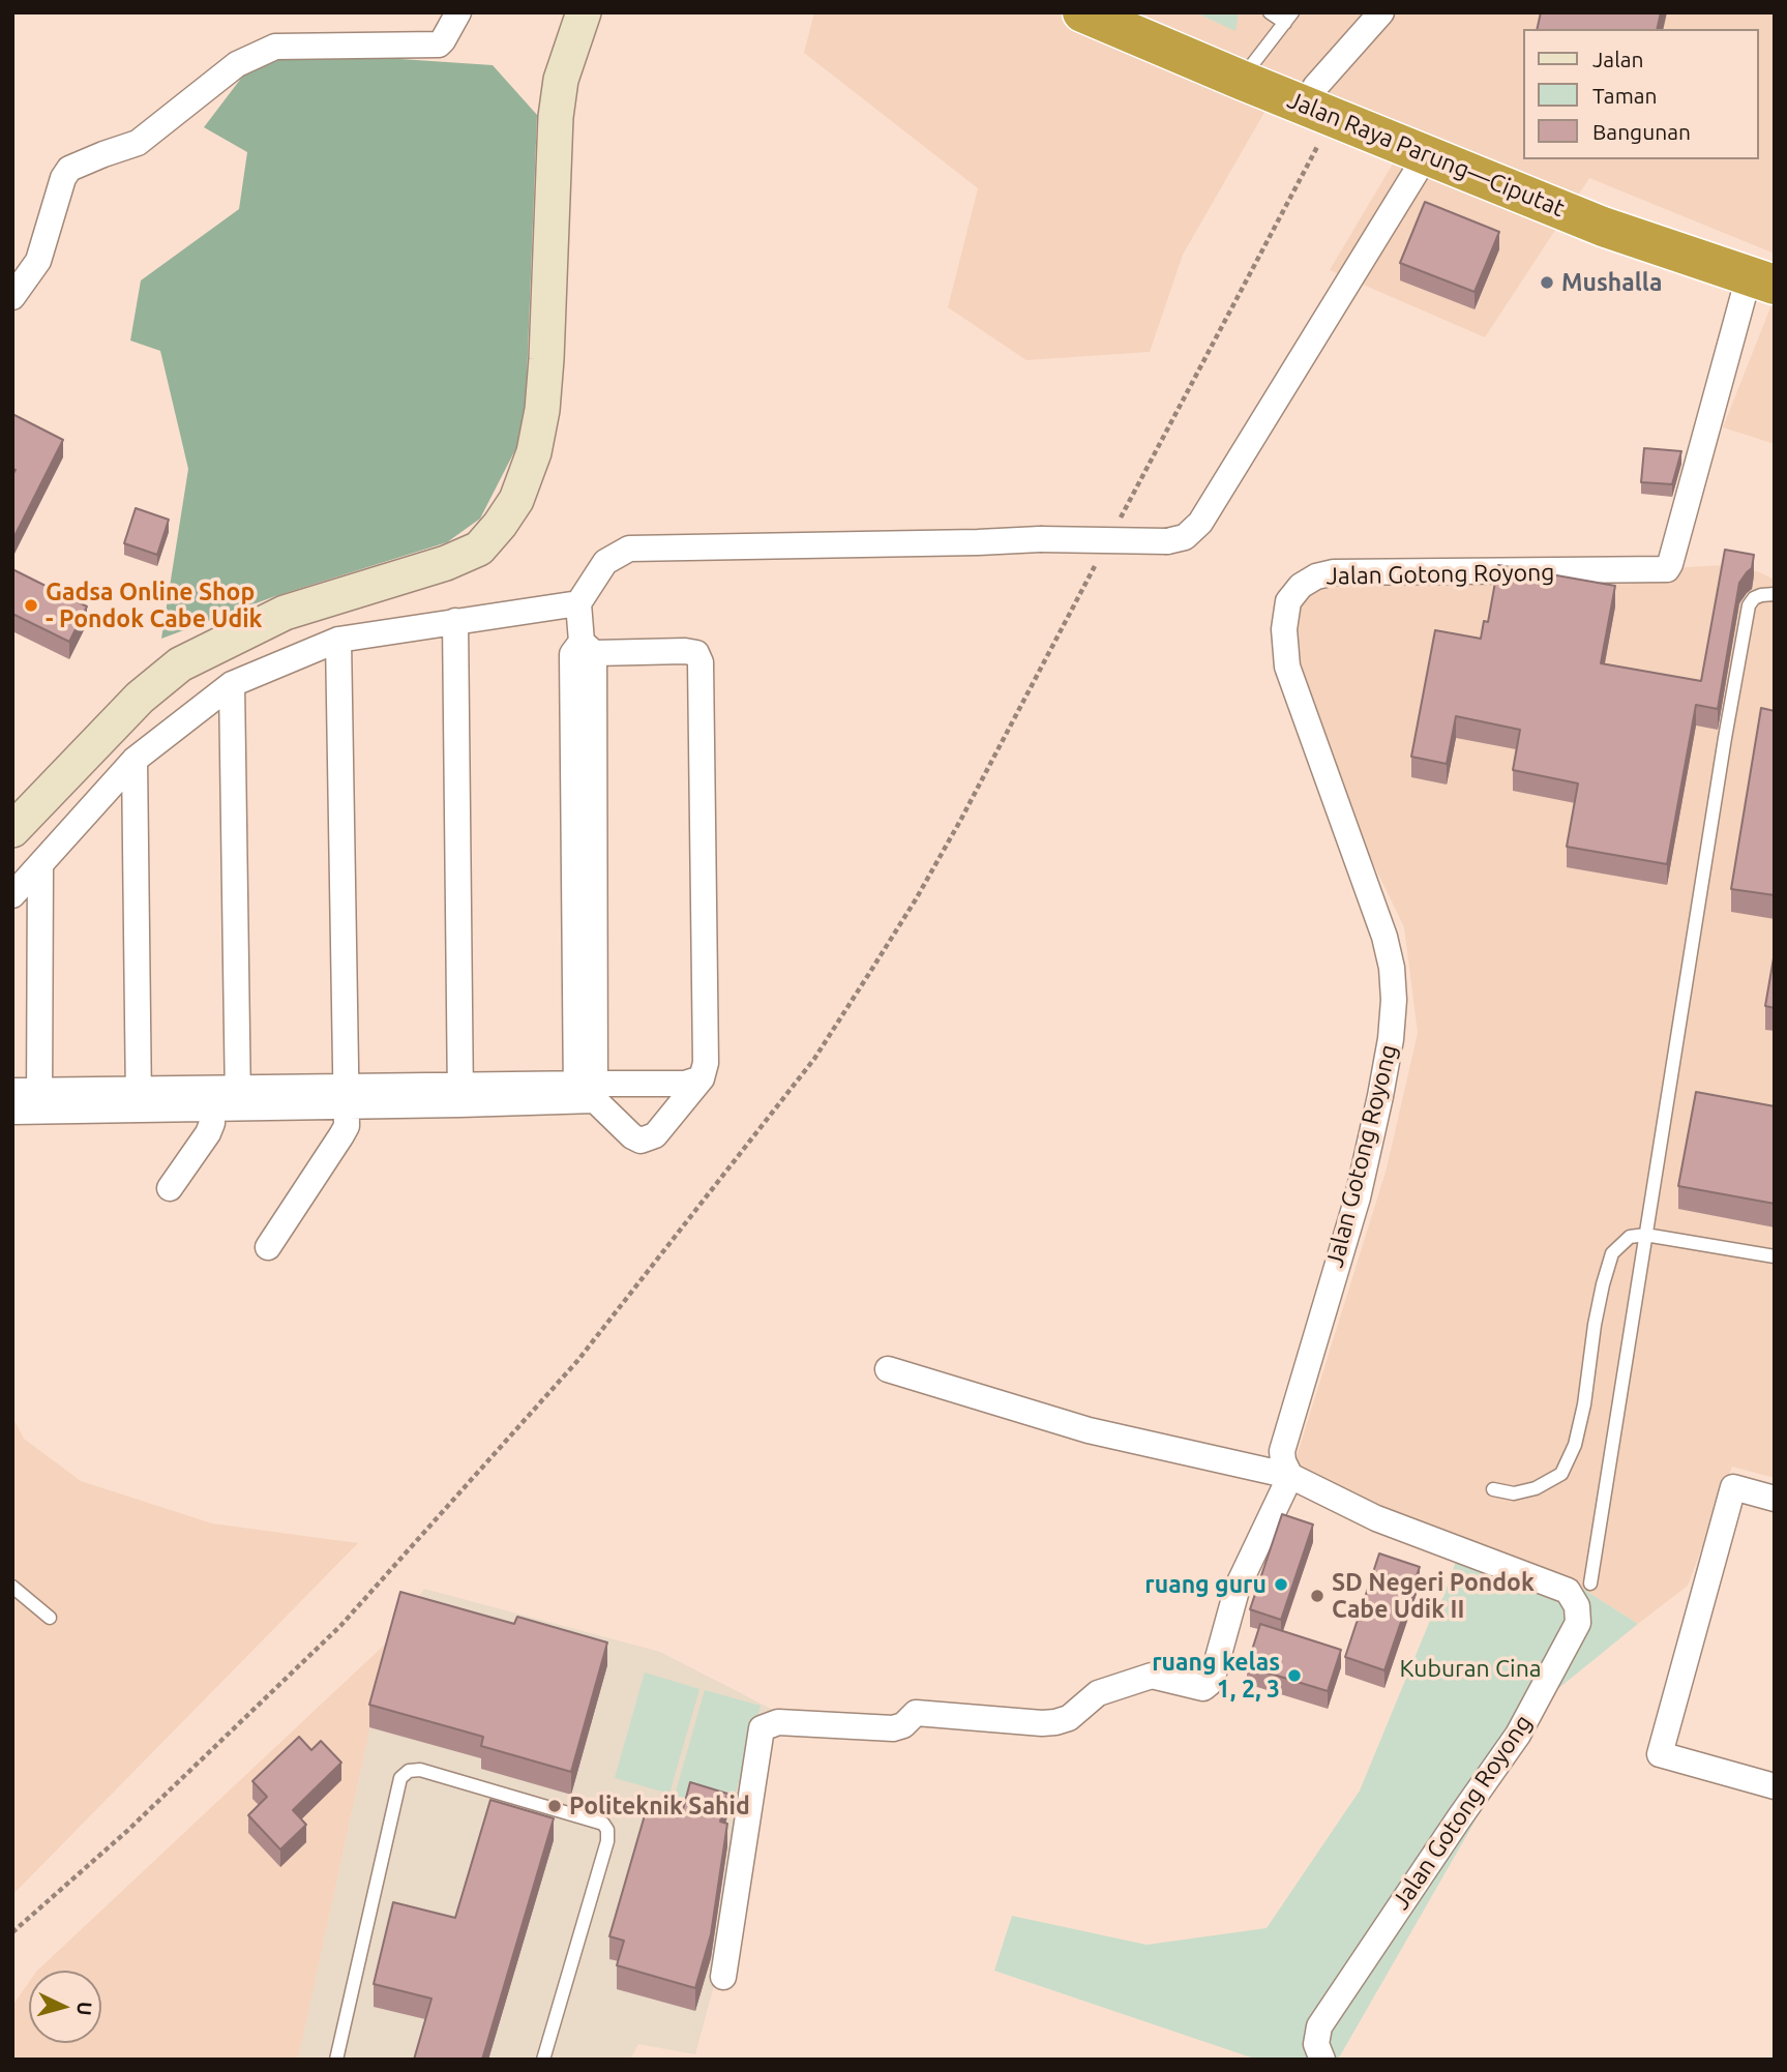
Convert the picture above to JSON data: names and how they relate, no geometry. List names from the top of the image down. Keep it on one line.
{"streets":{"highway":["Jalan Raya Parung—Ciputat"],"street":["Jalan Gotong Royong"]},"crossings":[["Jalan Raya Parung—Ciputat","Jalan Gotong Royong"]],"parks":["Kuburan Cina"],"places":["Mushalla","Gadsa Online Shop - Pondok Cabe Udik","ruang guru","SD Negeri Pondok Cabe Udik II","ruang kelas 1, 2, 3","Politeknik Sahid"],"legend":["Jalan","Taman","Bangunan"],"north":"right"}
